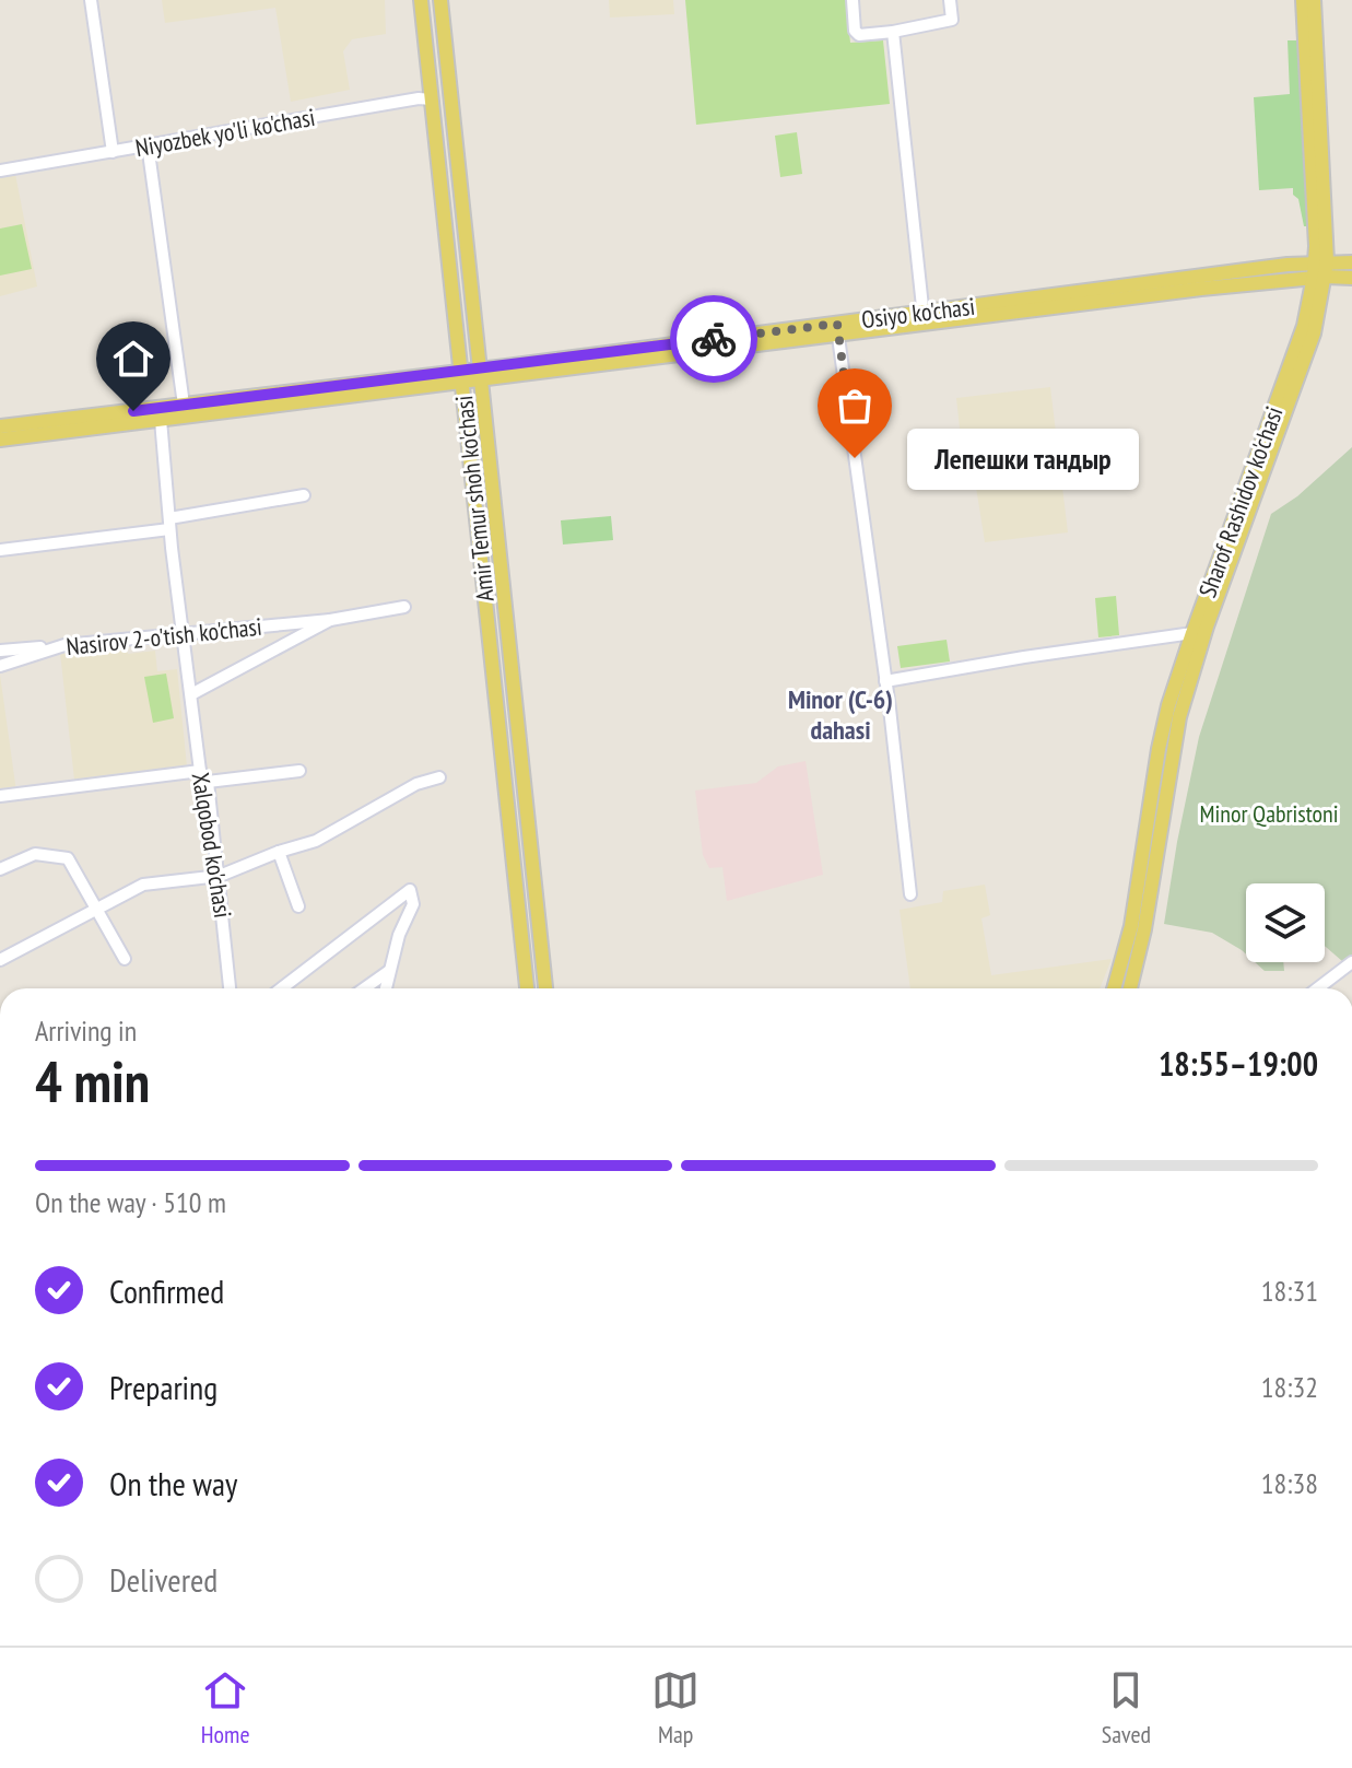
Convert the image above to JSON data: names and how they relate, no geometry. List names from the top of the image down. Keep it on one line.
{"streets":{"main road":["Niyozbek yo'li ko'chasi","Osiyo ko'chasi","Amir Temur shoh ko'chasi","Sharof Rashidov ko'chasi"],"street":["Nasirov 2-o'tish ko'chasi","Xalqobod ko'chasi"]},"crossings":[["Niyozbek yo'li ko'chasi","Amir Temur shoh ko'chasi"],["Osiyo ko'chasi","Amir Temur shoh ko'chasi"],["Osiyo ko'chasi","Sharof Rashidov ko'chasi"],["Osiyo ko'chasi","Xalqobod ko'chasi"],["Nasirov 2-o'tish ko'chasi","Xalqobod ko'chasi"]],"districts":["Minor (C-6) dahasi"],"parks":["Minor Qabristoni"],"places":["Лепешки тандыр"],"page":{"bubble":"Лепешки тандыр","heading":["4 min","Arriving in","18:55–19:00"],"bar":"On the way · 510 m","list":[["Confirmed","18:31"],["Preparing","18:32"],["On the way","18:38"],"Delivered"],"tabs":["Home","Map","Saved"]}}
